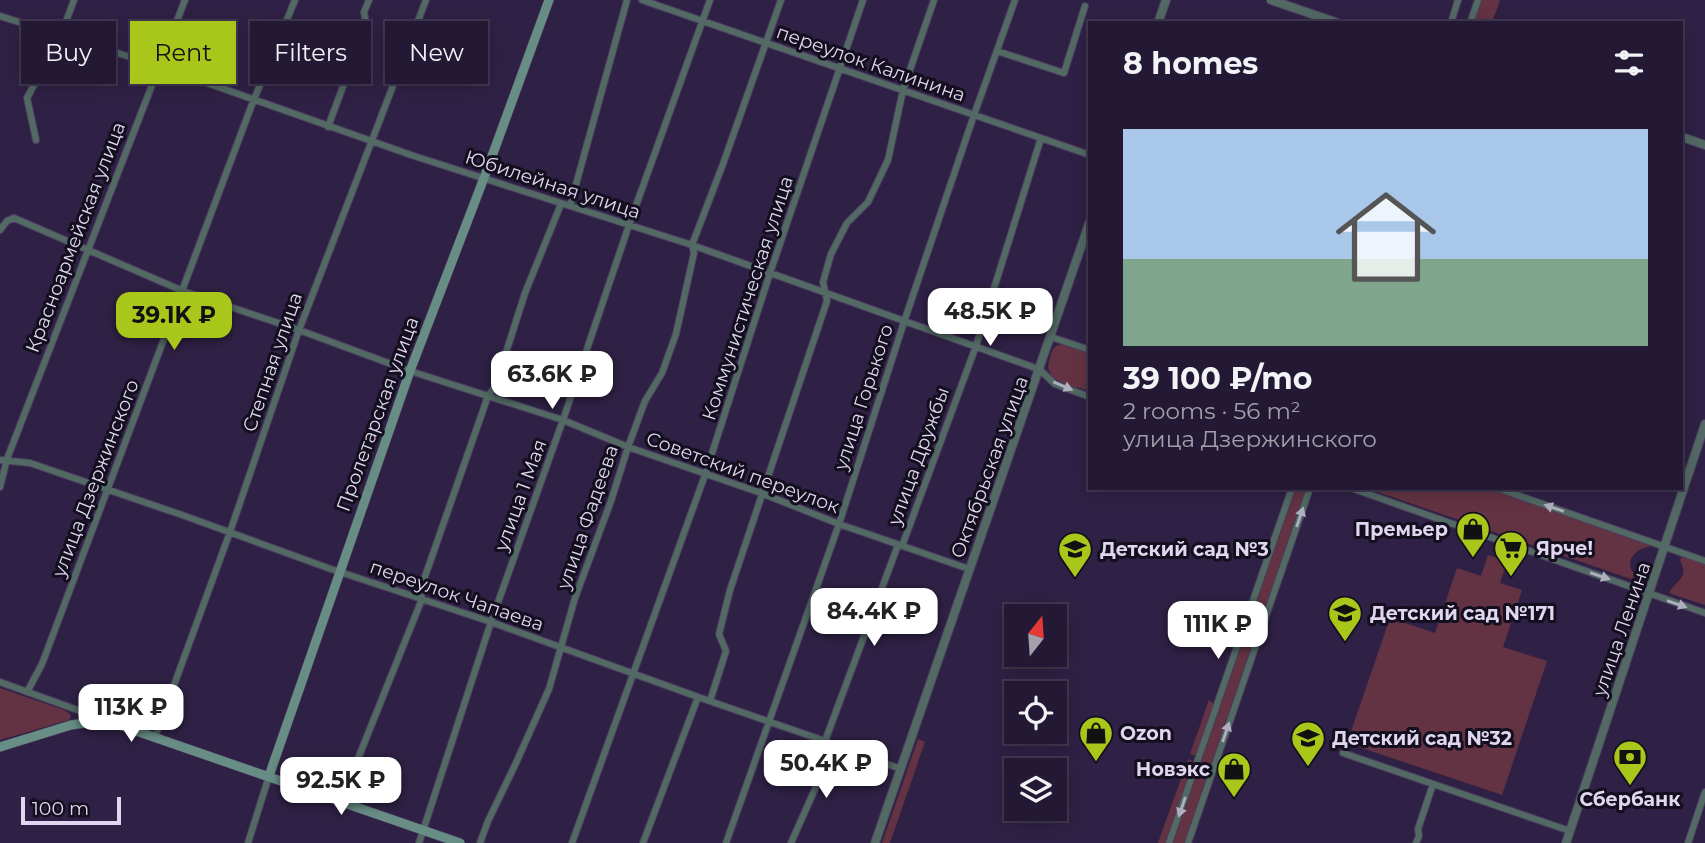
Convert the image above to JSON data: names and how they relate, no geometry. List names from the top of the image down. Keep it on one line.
{"streets":{"main road":["Пролетарская улица"],"street":["переулок Калинина","Юбилейная улица","Красноармейская улица","Коммунистическая улица","Степная улица","улица Горького","улица Дружбы","Октябрьская улица","Советский переулок","улица Дзержинского","улица 1 Мая","улица Фадеева","переулок Чапаева","улица Ленина"]},"crossings":[["переулок Калинина","Коммунистическая улица"],["переулок Калинина","улица Горького"],["переулок Калинина","улица Дружбы"],["переулок Калинина","улица 1 Мая"],["переулок Калинина","улица Фадеева"],["Юбилейная улица","Коммунистическая улица"],["Юбилейная улица","Степная улица"],["Юбилейная улица","улица Горького"],["Юбилейная улица","Пролетарская улица"],["Юбилейная улица","улица Дружбы"],["Юбилейная улица","Октябрьская улица"],["Юбилейная улица","улица Дзержинского"],["Юбилейная улица","улица 1 Мая"],["Юбилейная улица","улица Фадеева"],["Красноармейская улица","Советский переулок"],["Красноармейская улица","переулок Чапаева"],["Коммунистическая улица","Советский переулок"],["Коммунистическая улица","переулок Чапаева"],["Степная улица","Советский переулок"],["Степная улица","переулок Чапаева"],["улица Горького","Советский переулок"],["улица Горького","переулок Чапаева"],["Пролетарская улица","Советский переулок"],["Пролетарская улица","переулок Чапаева"],["улица Дружбы","Советский переулок"],["улица Дружбы","переулок Чапаева"],["Октябрьская улица","Советский переулок"],["Октябрьская улица","переулок Чапаева"],["Советский переулок","улица Дзержинского"],["Советский переулок","улица 1 Мая"],["Советский переулок","улица Фадеева"],["улица Дзержинского","переулок Чапаева"],["улица 1 Мая","переулок Чапаева"],["улица Фадеева","переулок Чапаева"]],"places":{"shop":["Премьер","Ozon","Новэкс"],"supermarket":["Ярче!"],"school or university":["Детский сад №3","Детский сад №171","Детский сад №32"],"bank":["Сбербанк"]},"scale_bar":"100 m","north":"top","page":{"chip":["Buy","Rent","Filters","New"],"heading":"8 homes","list":[{"name":"39 100 ₽/mo","note":"2 rooms · 56 m² · улица Дзержинского"}],"price":["48.5K ₽","39.1K ₽","63.6K ₽","84.4K ₽","111K ₽","113K ₽","50.4K ₽","92.5K ₽"],"scale":"100 m"}}
